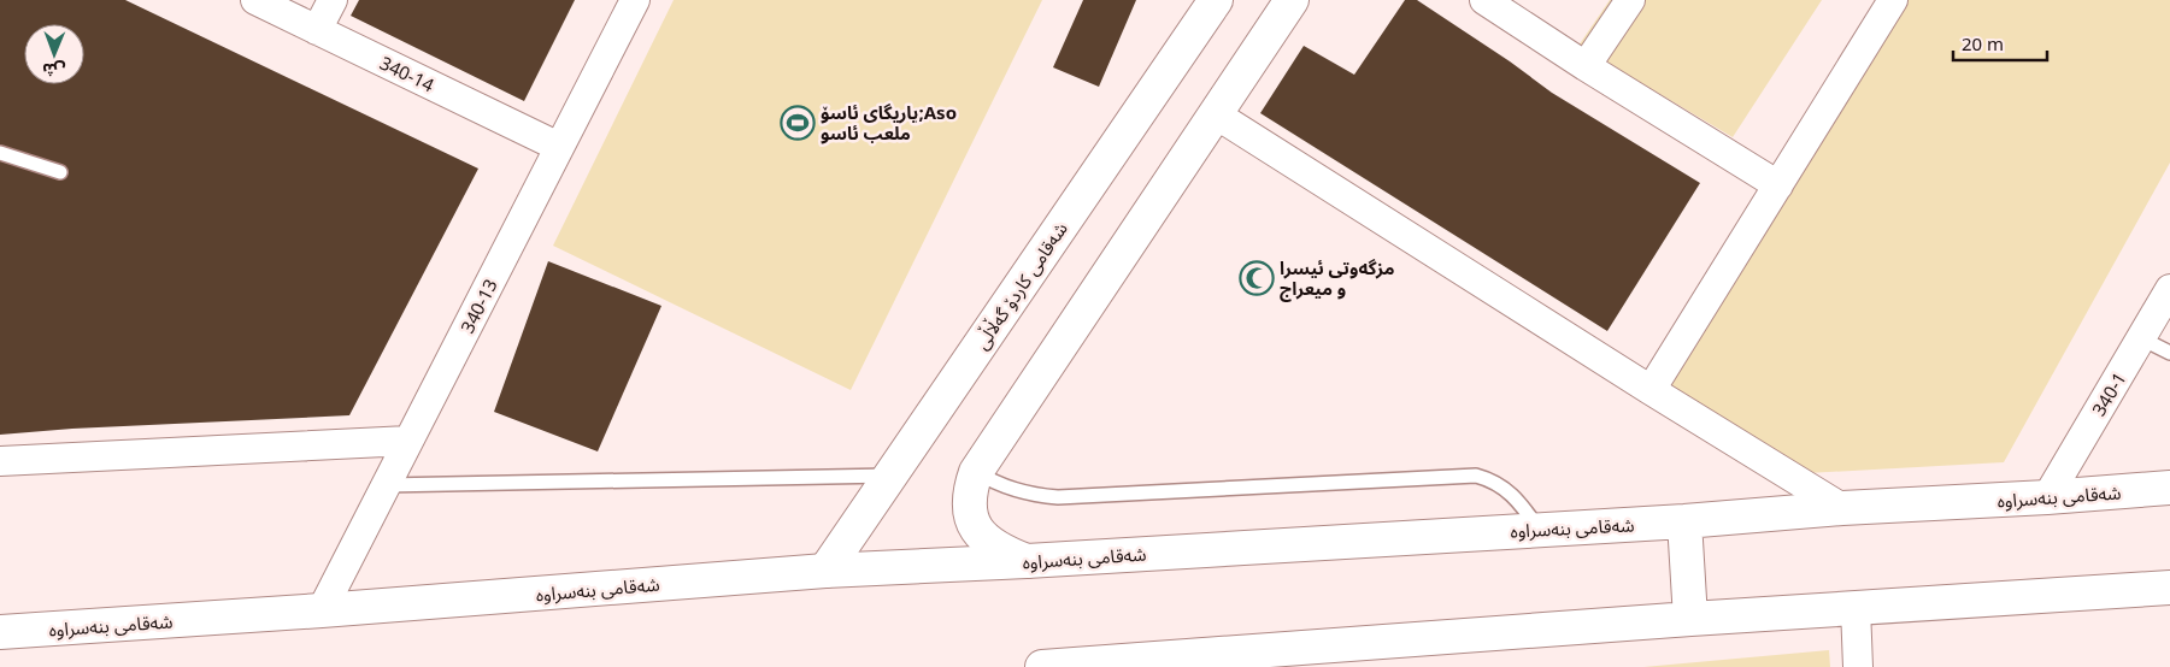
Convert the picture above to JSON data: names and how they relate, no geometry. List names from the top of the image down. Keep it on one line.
{"streets":{"main road":["شەقامی کاردۆ گەڵاڵی","شەقامی بنەسراوە"],"street":["340-14","340-13","340-1"]},"crossings":[["340-14","340-13"],["شەقامی کاردۆ گەڵاڵی","شەقامی بنەسراوە"],["340-13","شەقامی بنەسراوە"],["340-1","شەقامی بنەسراوە"]],"places":{"sports":["یاریگای ئاسۆ;Aso ملعب ئاسو"],"mosque":["مزگەوتی ئیسرا و میعراج"]},"scale_bar":"20 m","north":"bottom"}
